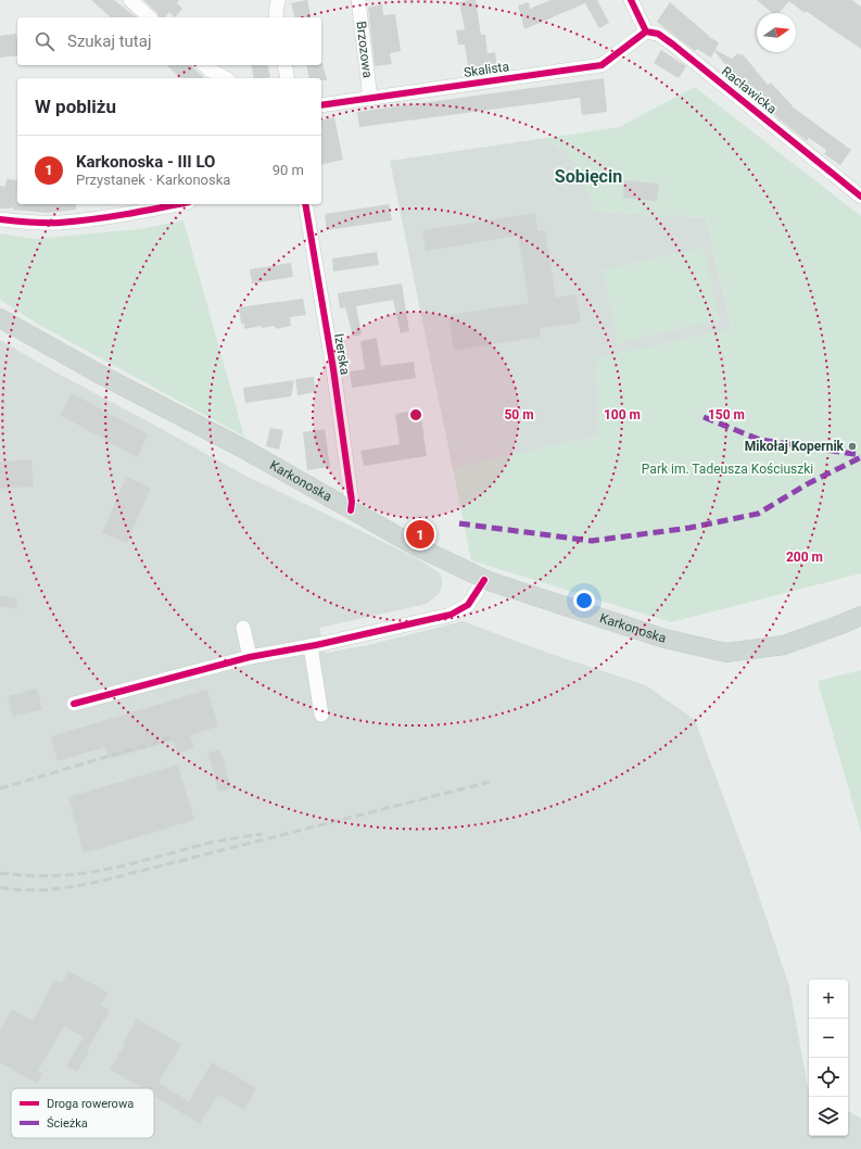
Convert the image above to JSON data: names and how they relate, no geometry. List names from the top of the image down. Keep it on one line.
{"streets":{"main road":["Karkonoska"],"street":["Brzozowa","Skalista","Racławicka","Izerska"]},"crossings":[["Brzozowa","Skalista"],["Skalista","Racławicka"],["Izerska","Karkonoska"]],"districts":["Sobięcin"],"parks":["Park im. Tadeusza Kościuszki"],"places":["Mikołaj Kopernik"],"legend":["Droga rowerowa","Ścieżka"],"north":"right","page":{"search":"Szukaj tutaj","heading":"W pobliżu","list":[{"mark":"1","name":"Karkonoska - III LO","note":"Przystanek · Karkonoska","value":"90 m"}],"pins":"1","map_buttons":["+","−"]},"rings":["50 m","100 m","150 m","200 m"]}
